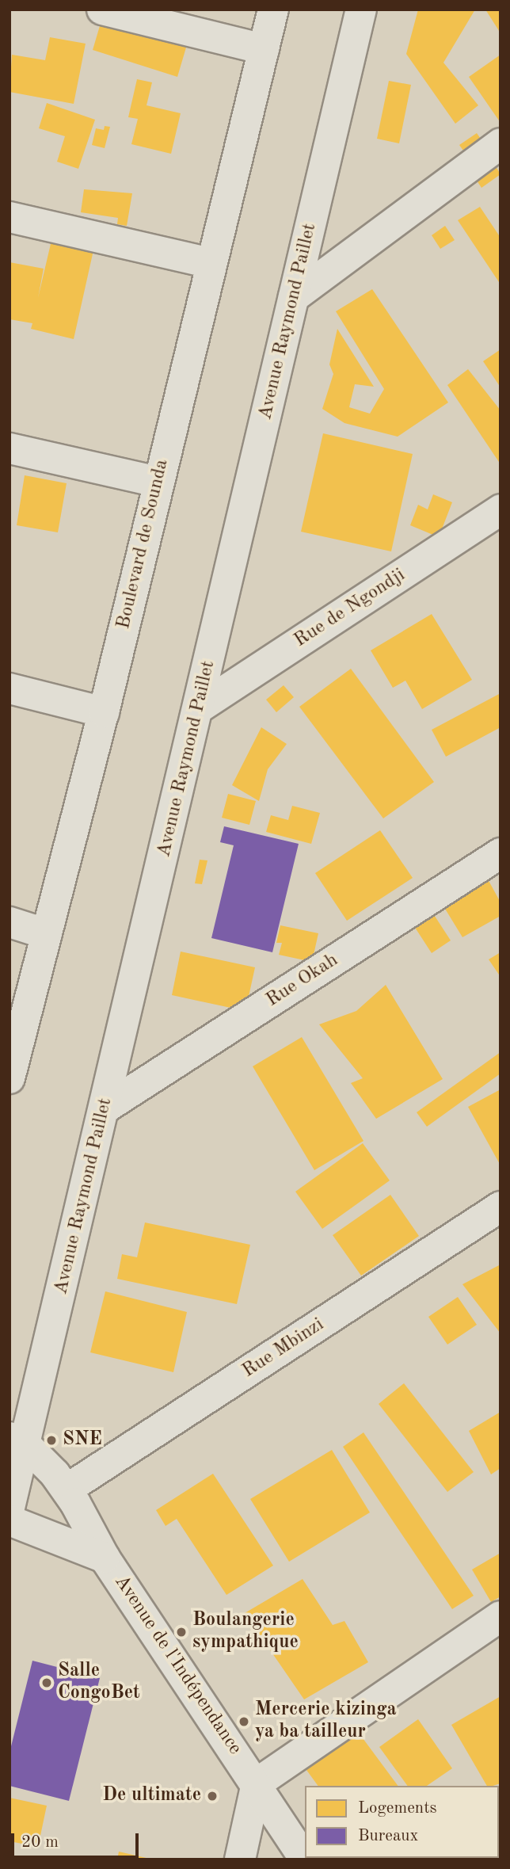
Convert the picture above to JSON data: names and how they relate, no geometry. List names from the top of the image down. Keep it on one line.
{"streets":{"street":["Avenue Raymond Paillet","Boulevard de Sounda","Rue de Ngondji","Rue Okah","Rue Mbinzi","Avenue de l'Indépendance"]},"crossings":[["Avenue Raymond Paillet","Rue de Ngondji"],["Avenue Raymond Paillet","Rue Okah"],["Avenue Raymond Paillet","Avenue de l'Indépendance"],["Rue Mbinzi","Avenue de l'Indépendance"]],"places":["SNE","Boulangerie sympathique","Salle CongoBet","Mercerie kizinga ya ba tailleur","De ultimate"],"legend":["Logements","Bureaux"],"scale_bar":"20 m"}
